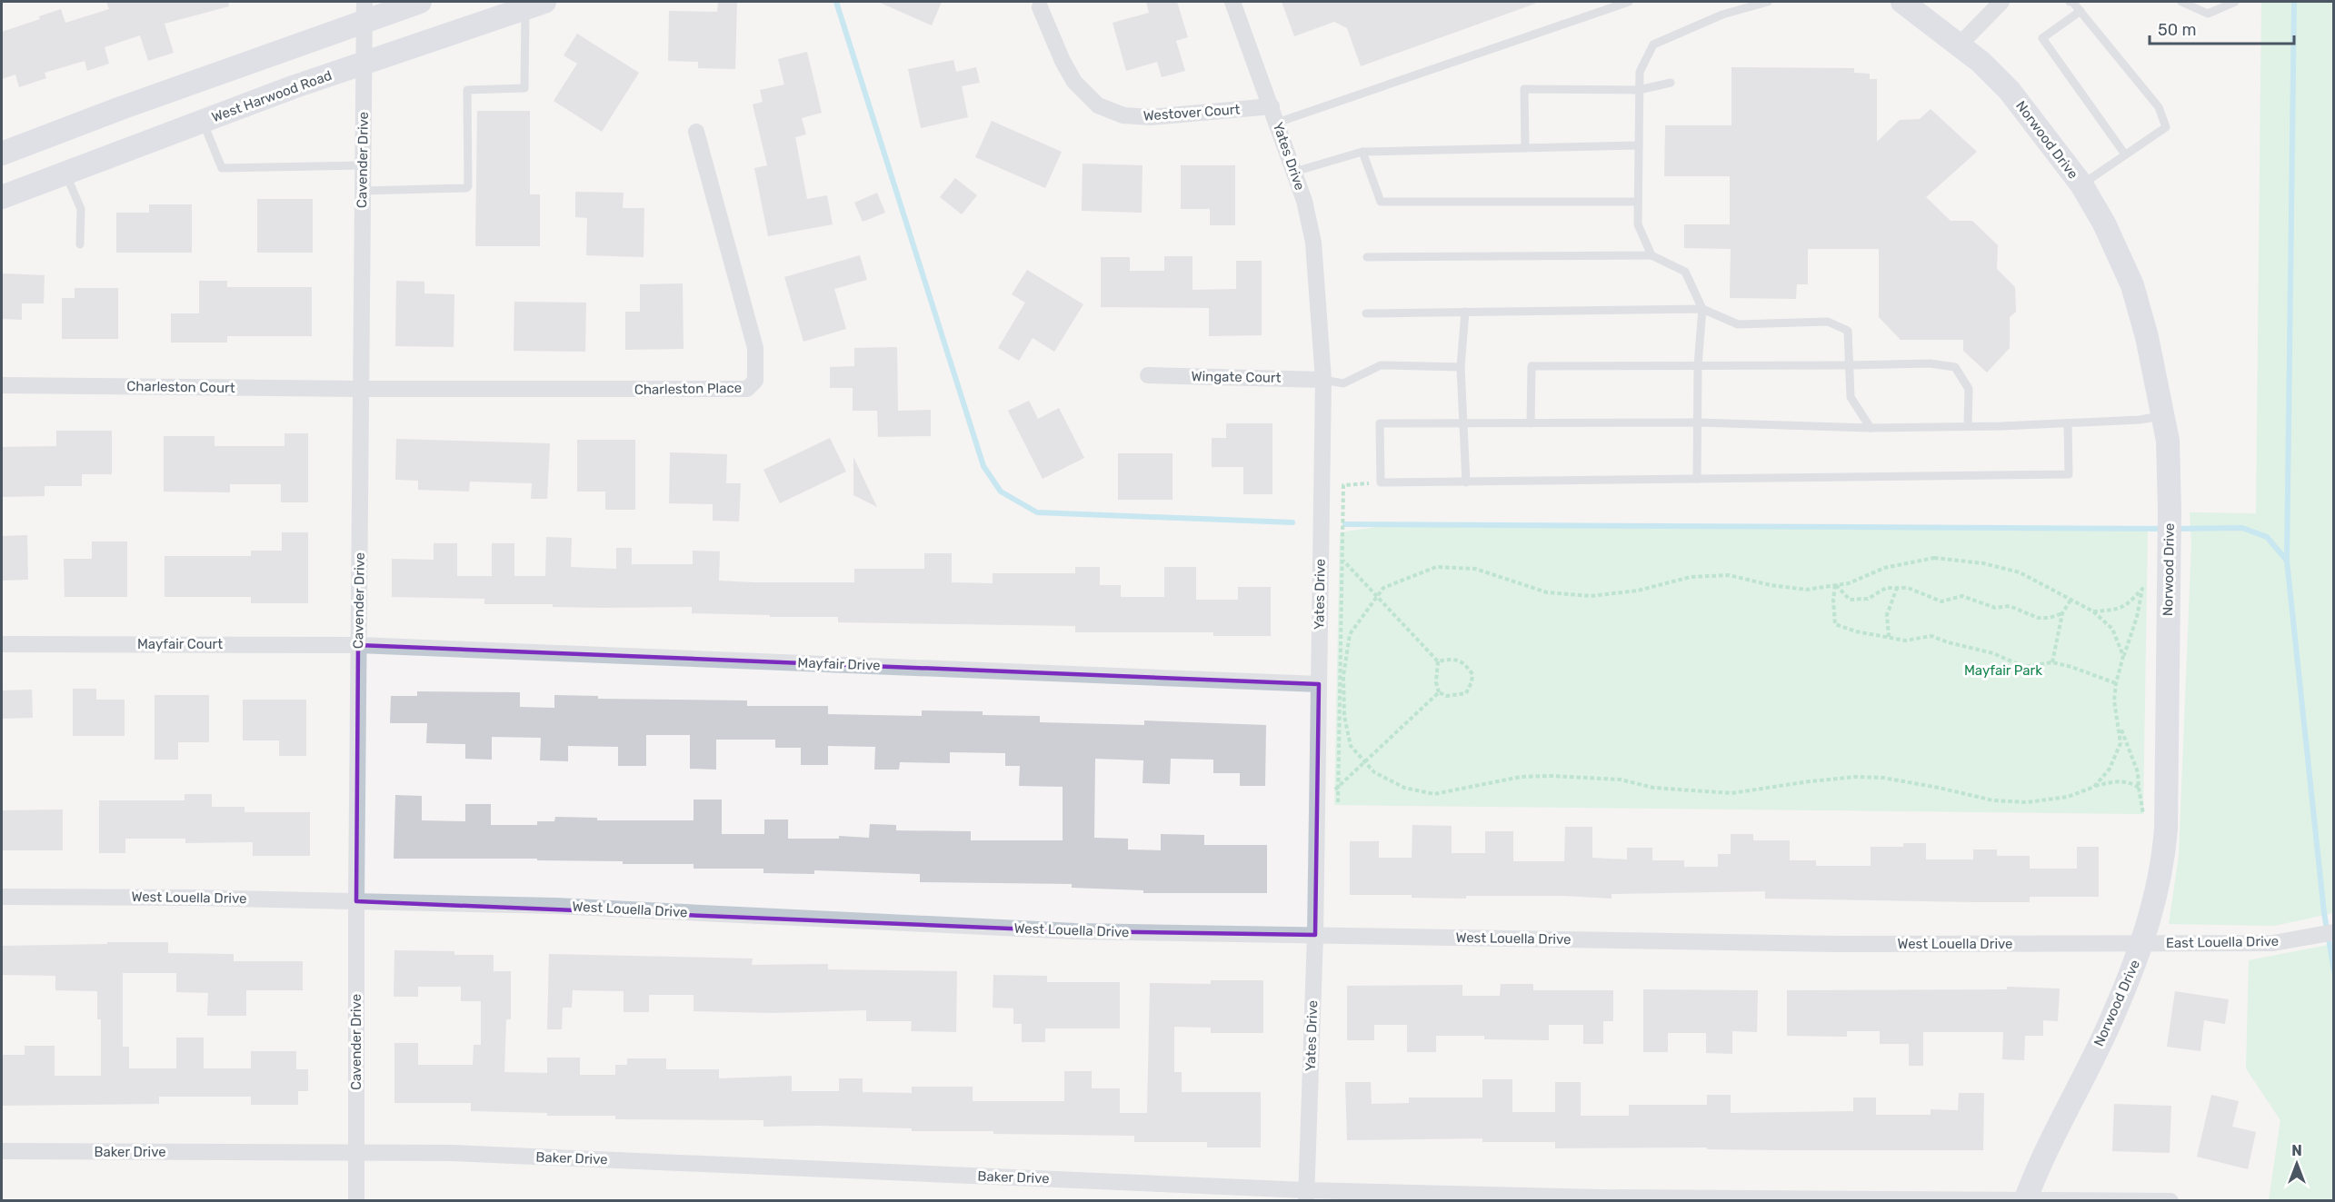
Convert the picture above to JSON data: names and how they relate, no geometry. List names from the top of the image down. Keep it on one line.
{"streets":{"main road":["West Harwood Road","Norwood Drive"],"street":["Westover Court","Yates Drive","Cavender Drive","Wingate Court","Charleston Court","Charleston Place","Mayfair Court","Mayfair Drive","West Louella Drive","East Louella Drive","Baker Drive"]},"crossings":[["West Harwood Road","Cavender Drive"],["Westover Court","Yates Drive"],["Norwood Drive","West Louella Drive"],["Norwood Drive","East Louella Drive"],["Norwood Drive","Baker Drive"],["Yates Drive","Wingate Court"],["Yates Drive","Mayfair Drive"],["Yates Drive","West Louella Drive"],["Yates Drive","Baker Drive"],["Cavender Drive","Charleston Court"],["Cavender Drive","Charleston Place"],["Cavender Drive","Mayfair Court"],["Cavender Drive","Mayfair Drive"],["Cavender Drive","West Louella Drive"],["Cavender Drive","Baker Drive"],["Charleston Court","Charleston Place"],["Mayfair Court","Mayfair Drive"],["West Louella Drive","East Louella Drive"]],"parks":["Mayfair Park"],"scale_bar":"50 m","north":"top"}
